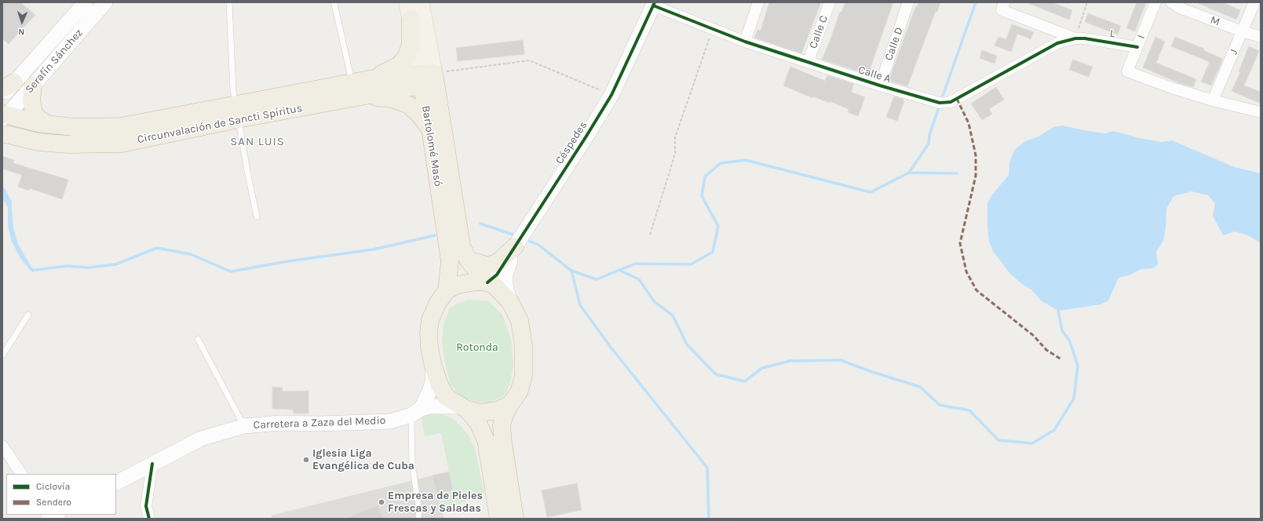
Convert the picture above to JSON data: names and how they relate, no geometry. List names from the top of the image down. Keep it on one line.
{"streets":{"highway":["Circunvalación de Sancti Spíritus","Bartolomé Masó"],"main road":["Serafín Sánchez","Céspedes","Carretera a Zaza del Medio"],"street":["M","Calle C","L","I","Calle D","J","Calle A"]},"crossings":[["M","J"],["Calle C","Calle A"],["L","I"],["L","Calle A"],["I","J"],["Calle D","Calle A"],["Serafín Sánchez","Circunvalación de Sancti Spíritus"],["Calle A","Céspedes"],["Circunvalación de Sancti Spíritus","Bartolomé Masó"],["Céspedes","Bartolomé Masó"]],"districts":["SAN LUIS"],"parks":["Rotonda"],"places":["Iglesia Liga Evangélica de Cuba","Empresa de Pieles Frescas y Saladas"],"legend":["Ciclovía","Sendero"],"north":"bottom"}
